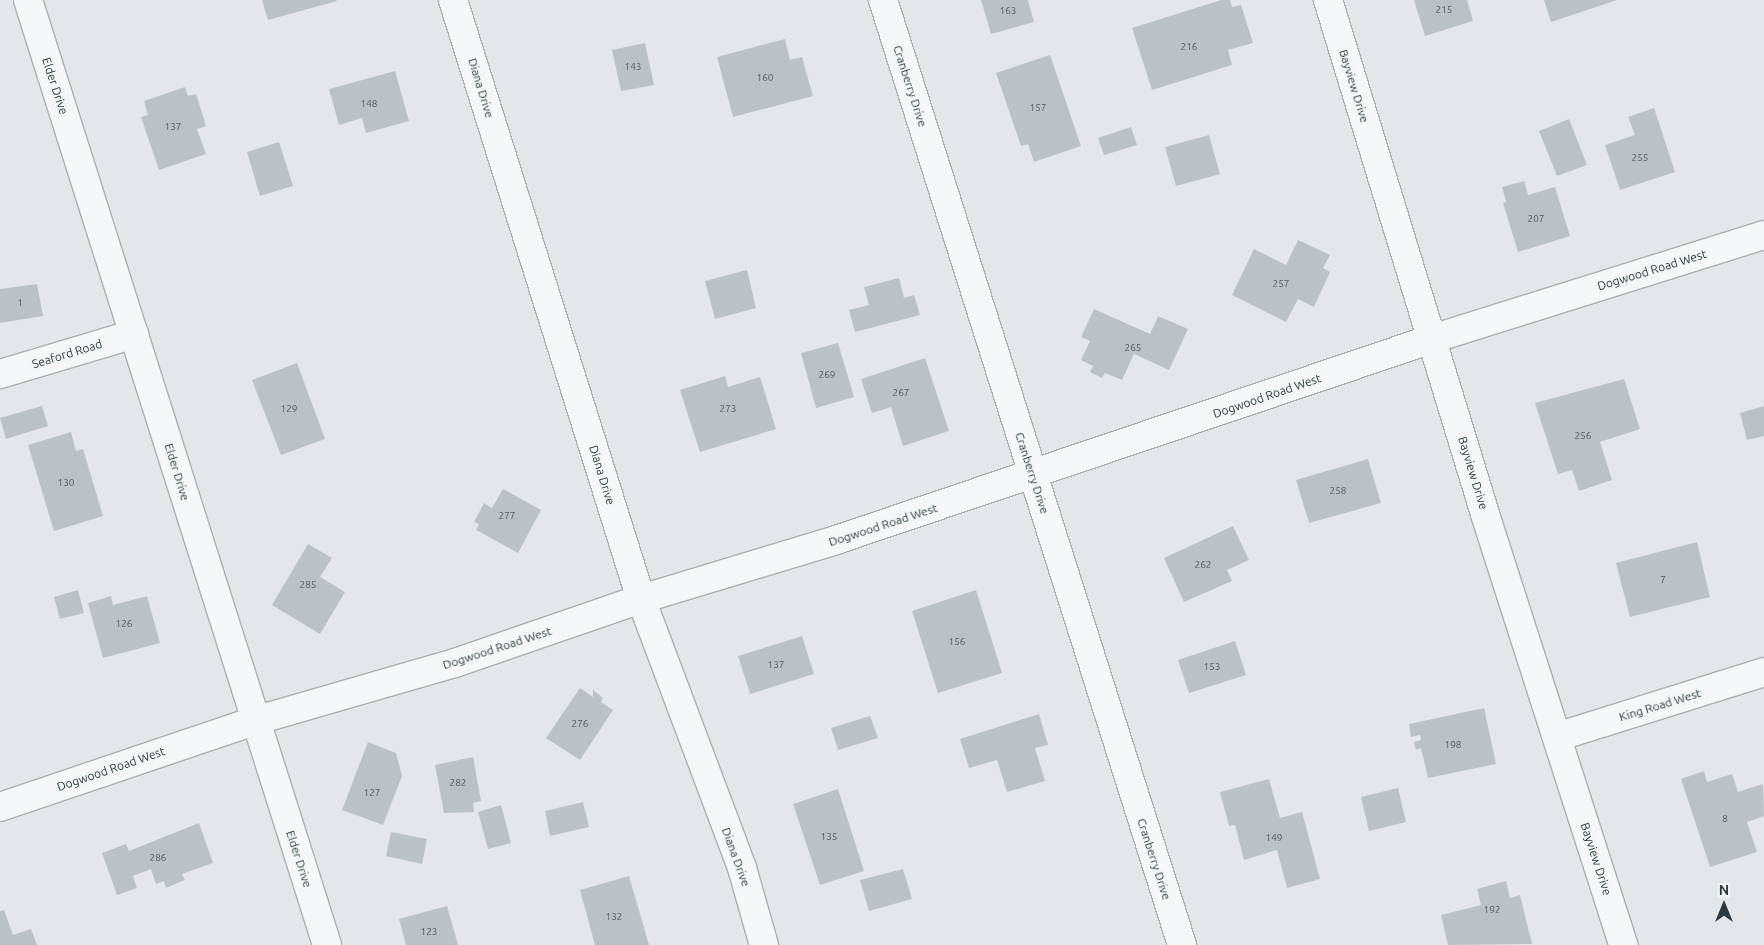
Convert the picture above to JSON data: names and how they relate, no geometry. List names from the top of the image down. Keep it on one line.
{"streets":{"street":["Elder Drive","Cranberry Drive","Bayview Drive","Diana Drive","Dogwood Road West","Seaford Road","King Road West"]},"crossings":[["Elder Drive","Dogwood Road West"],["Elder Drive","Seaford Road"],["Cranberry Drive","Dogwood Road West"],["Bayview Drive","Dogwood Road West"],["Bayview Drive","King Road West"],["Diana Drive","Dogwood Road West"]],"house_numbers":["215","163","216","143","160","148","157","137","255","207","257","1","265","269","267","129","273","256","130","258","277","262","7","285","126","156","137","153","276","198","282","127","8","135","149","286","192","132","123"],"north":"top"}
